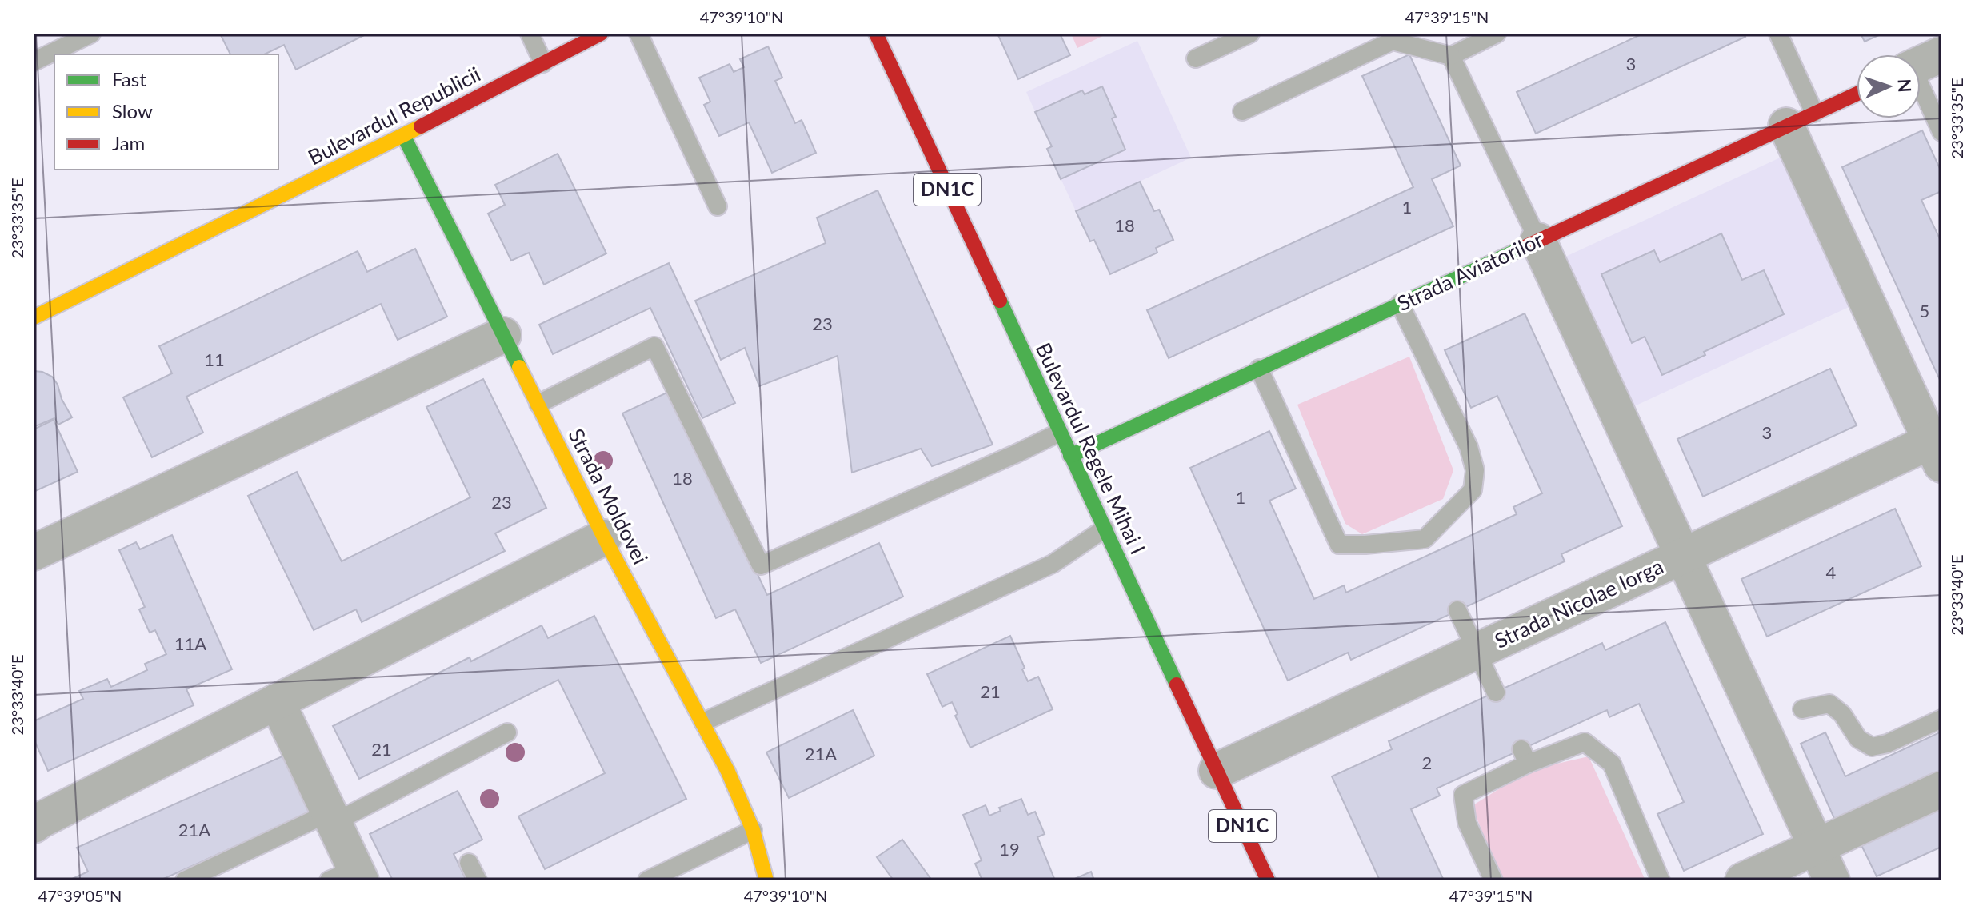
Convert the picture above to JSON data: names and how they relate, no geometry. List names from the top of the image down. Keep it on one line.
{"streets":{"street":["Bulevardul Republicii","DN1C","Strada Aviatorilor","Bulevardul Regele Mihai I","Strada Moldovei","Strada Nicolae Iorga"]},"crossings":[["Bulevardul Republicii","Strada Moldovei"],["Strada Aviatorilor","Bulevardul Regele Mihai I"],["Bulevardul Regele Mihai I","Strada Nicolae Iorga"]],"house_numbers":["3","1","18","5","23","11","3","18","1","23","4","11A","21","21","21A","2","21A","19"],"legend":["Fast","Slow","Jam"],"north":"right","coordinates":["47°39'10\"N","47°39'15\"N","23°33'35\"E","23°33'40\"E","47°39'05\"N"]}
